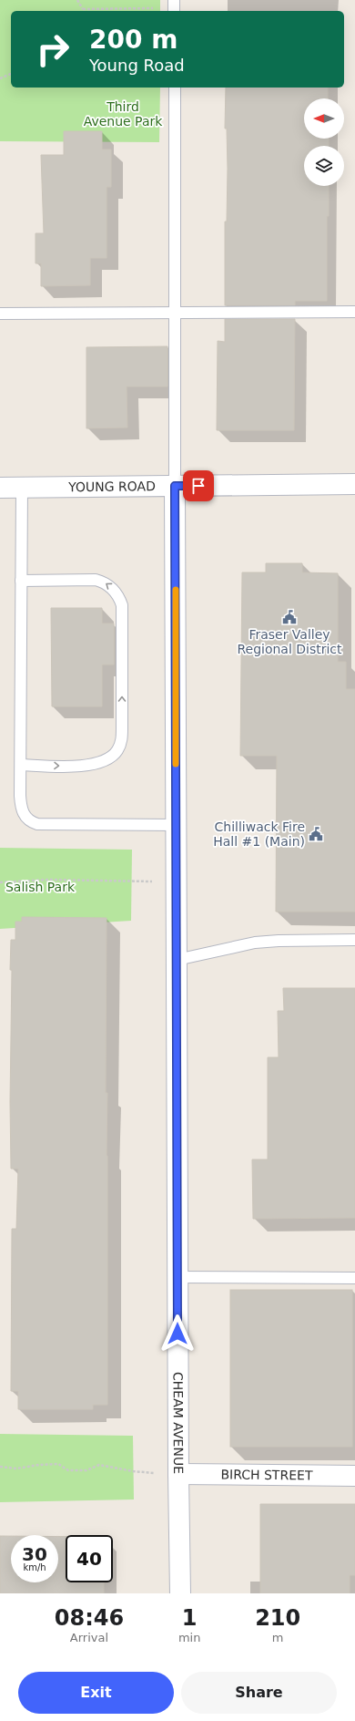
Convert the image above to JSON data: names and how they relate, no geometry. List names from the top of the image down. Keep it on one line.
{"streets":{"street":["YOUNG ROAD","CHEAM AVENUE","BIRCH STREET"]},"crossings":[["YOUNG ROAD","CHEAM AVENUE"],["CHEAM AVENUE","BIRCH STREET"]],"parks":["Third Avenue Park","Salish Park"],"places":{"public building":["Fraser Valley Regional District","Chilliwack Fire Hall #1 (Main)"]},"north":"left","page":{"turn":["200 m","Young Road"],"speed":"30 km/h","limit":"40","eta":["08:46","Arrival","1","min","210","m"],"buttons":["Exit","Share"]}}
